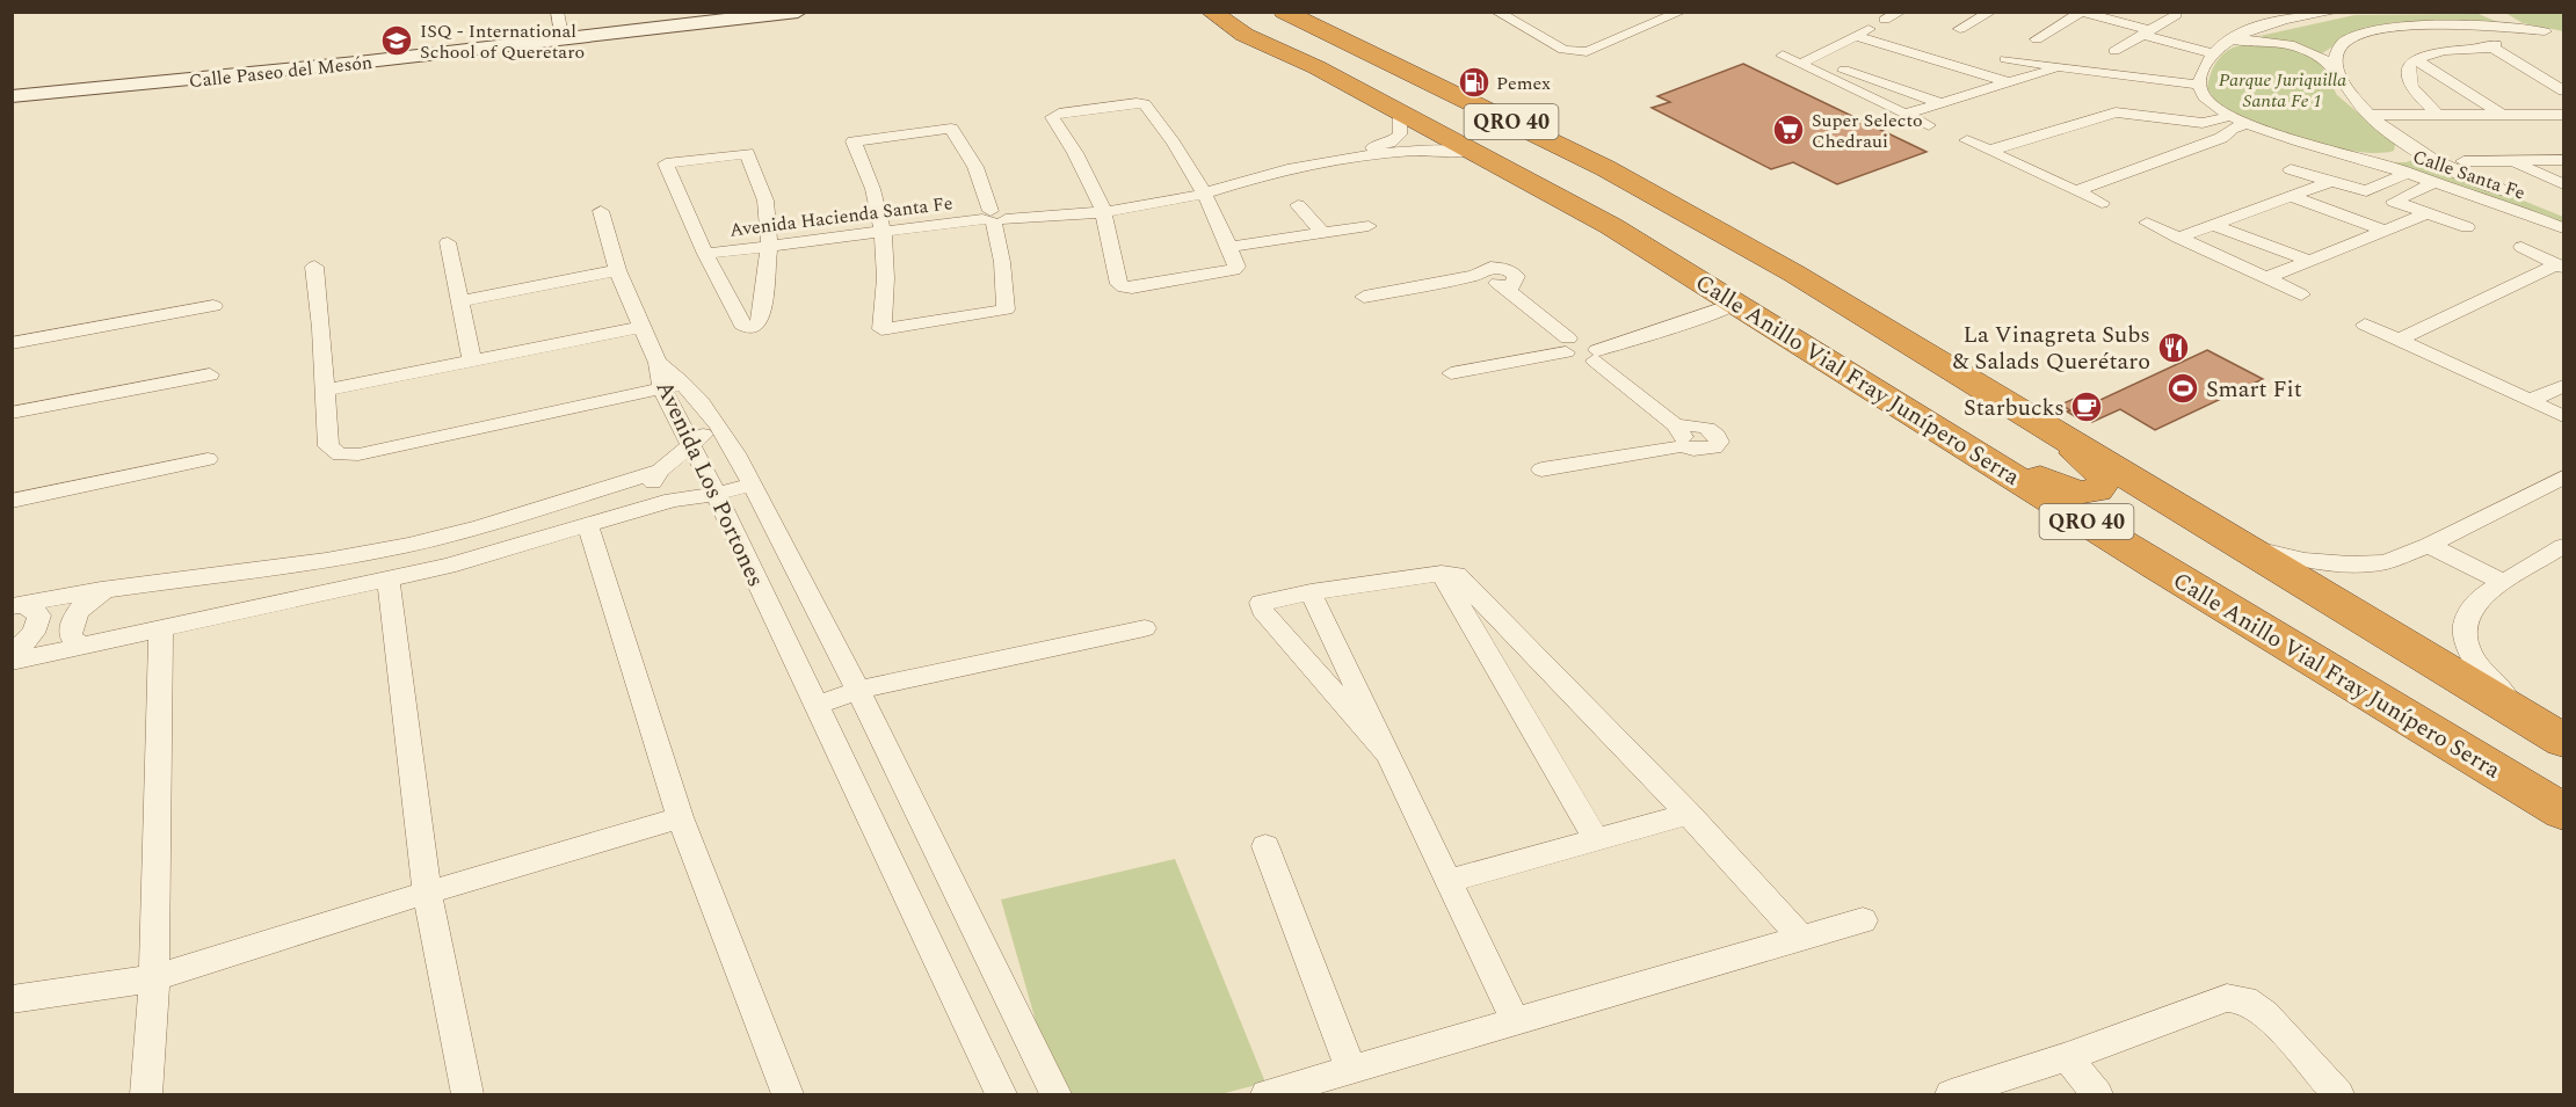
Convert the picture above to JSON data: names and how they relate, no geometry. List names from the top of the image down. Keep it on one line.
{"streets":{"highway":["QRO 40","Calle Anillo Vial Fray Junípero Serra"],"main road":["Calle Paseo del Mesón"],"street":["Calle Santa Fe","Avenida Hacienda Santa Fe","Avenida Los Portones"]},"crossings":[["Avenida Hacienda Santa Fe","Calle Anillo Vial Fray Junípero Serra"]],"parks":["Parque Juriquilla Santa Fe 1"],"places":{"school or university":["ISQ - International School of Queretaro"],"fuel station":["Pemex"],"supermarket":["Super Selecto Chedraui"],"restaurant":["La Vinagreta Subs & Salads Querétaro"],"sports":["Smart Fit"],"cafe":["Starbucks"]}}
